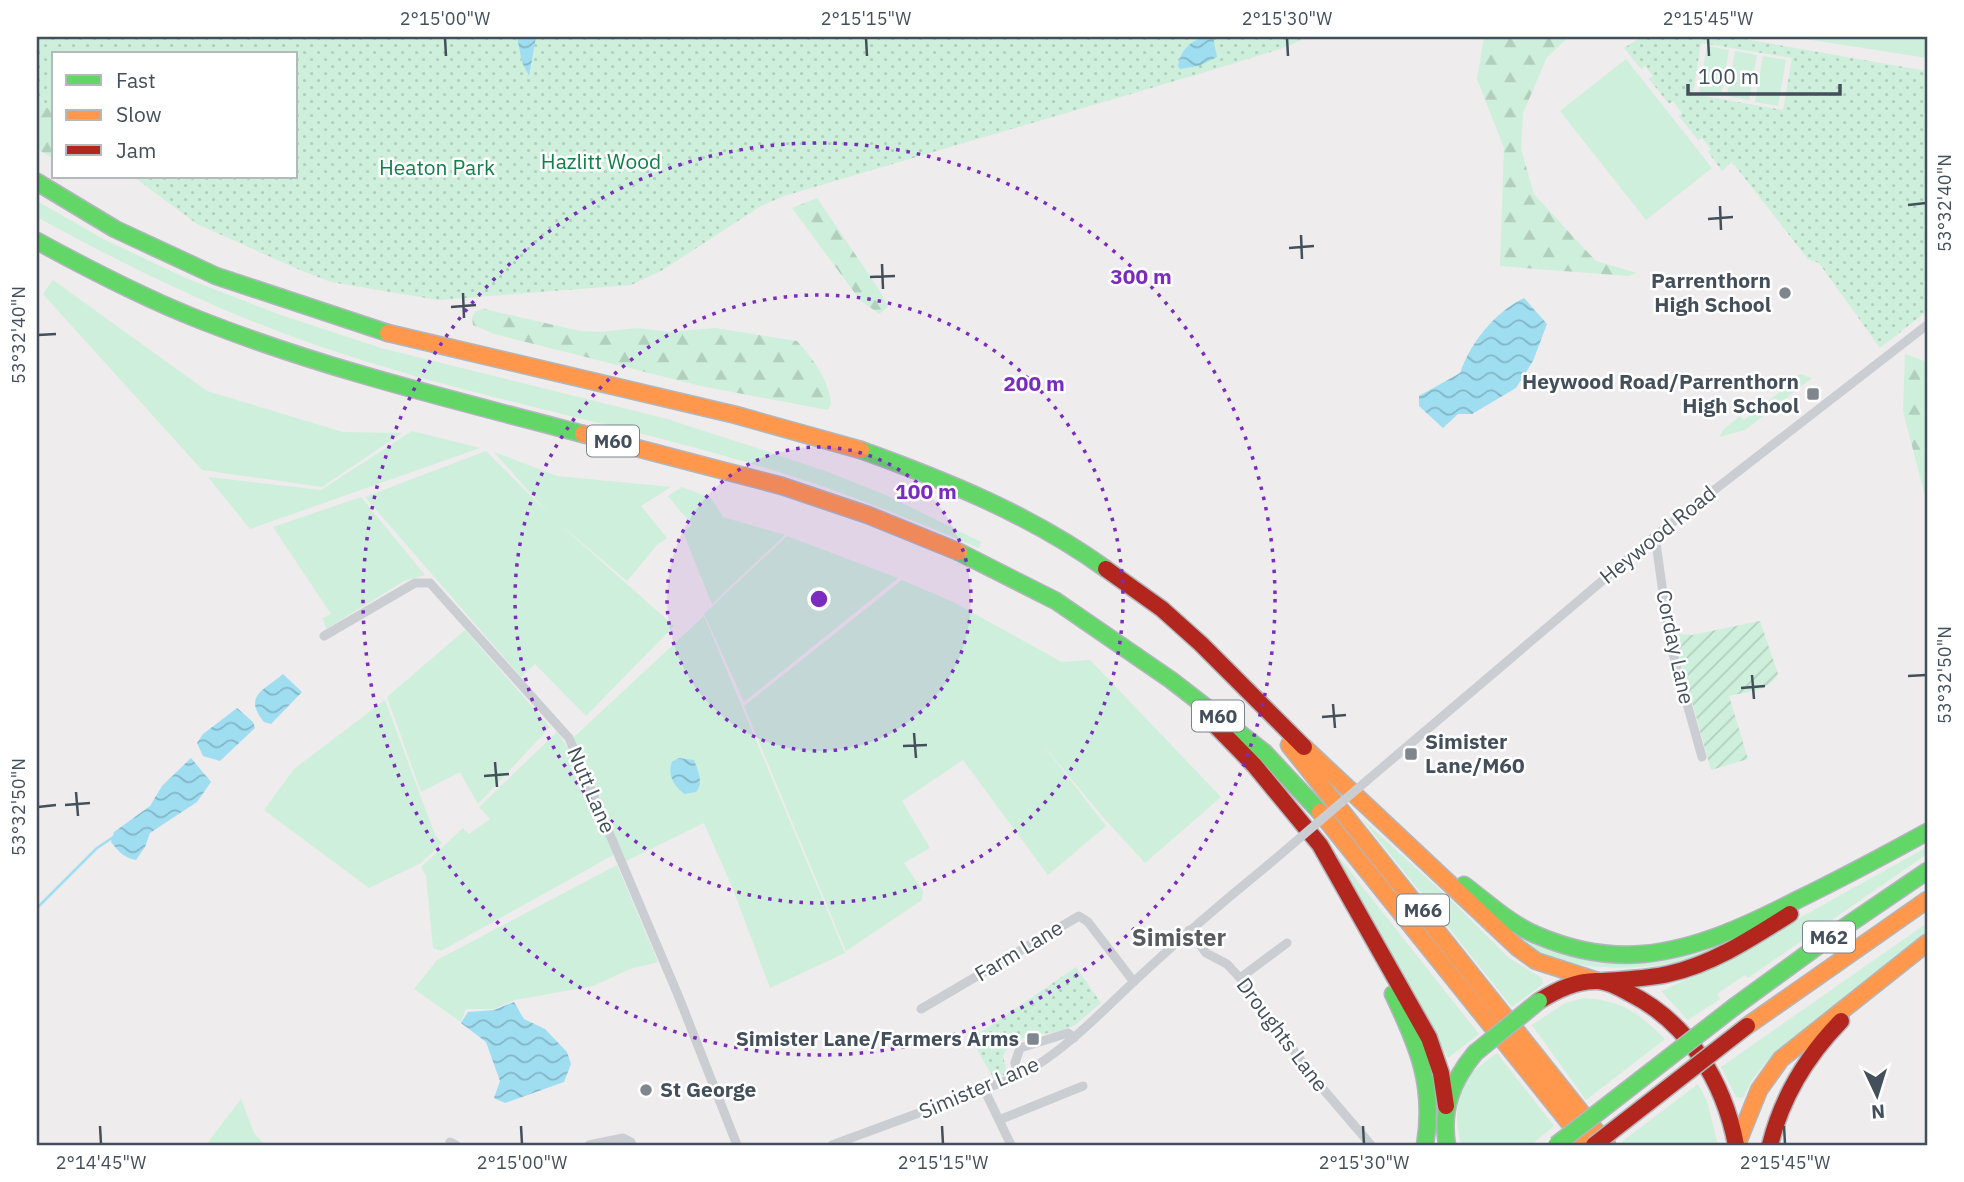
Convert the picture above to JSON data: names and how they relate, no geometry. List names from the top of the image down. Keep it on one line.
{"streets":{"highway":["M60","M66","M62"],"street":["Heywood Road","Corday Lane","Nutt Lane","Farm Lane","Droughts Lane","Simister Lane"]},"crossings":[["M60","M66"],["Heywood Road","Corday Lane"],["Heywood Road","Simister Lane"],["Farm Lane","Simister Lane"],["Droughts Lane","Simister Lane"]],"districts":["Simister"],"parks":["Hazlitt Wood","Heaton Park"],"places":{"other":["Parrenthorn High School","St George"],"transit":["Heywood Road/Parrenthorn High School","Simister Lane/M60","Simister Lane/Farmers Arms"]},"legend":["Fast","Slow","Jam"],"scale_bar":"100 m","north":"bottom","coordinates":["2°15'00\"W","2°15'15\"W","2°15'30\"W","2°15'45\"W","53°32'40\"N","53°32'50\"N","2°14'45\"W"],"rings":["300 m","200 m","100 m"]}
